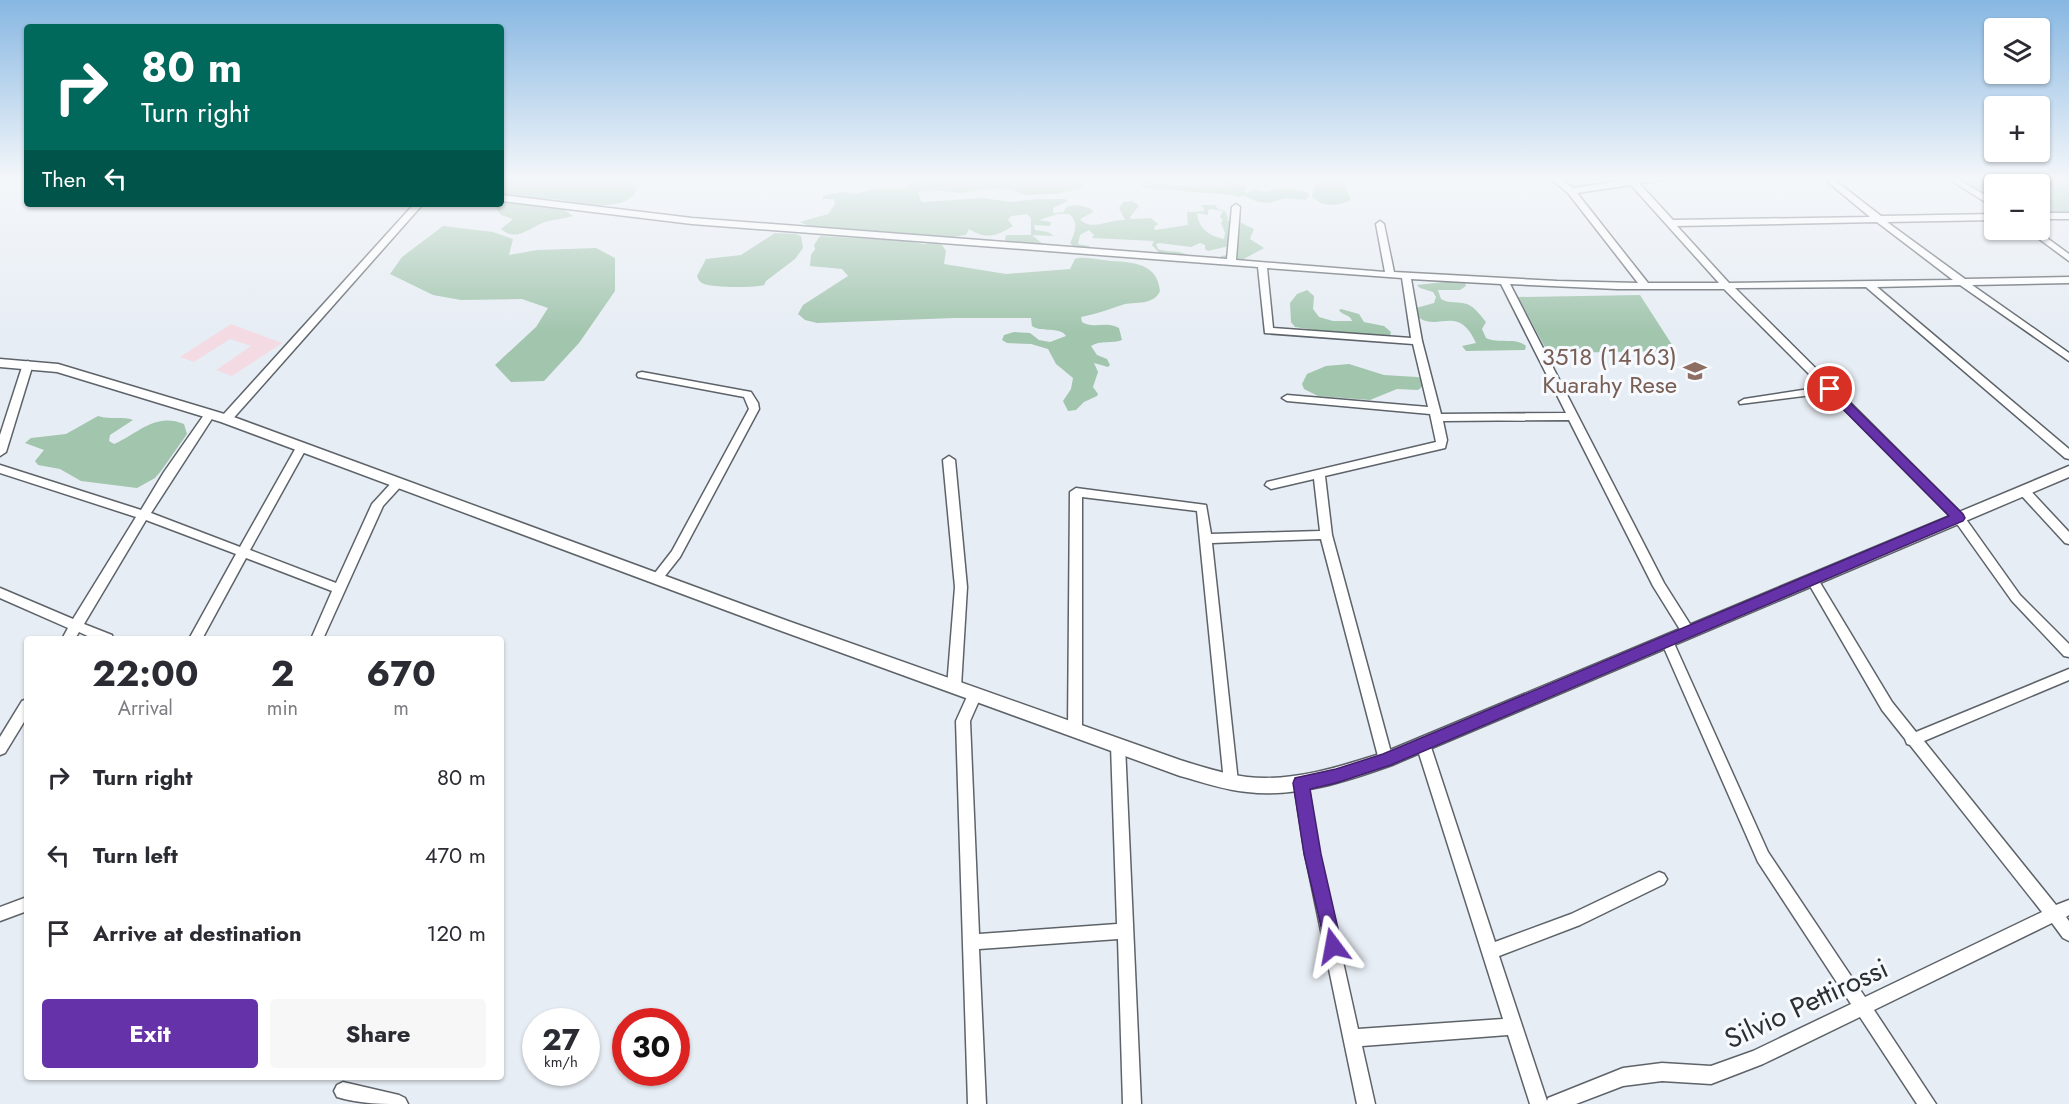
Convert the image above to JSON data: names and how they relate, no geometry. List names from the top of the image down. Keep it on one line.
{"streets":{"street":["Silvio Pettirossi"]},"places":{"school or university":["3518 (14163) Kuarahy Rese"]},"page":{"map_buttons":["+","−"],"turn":["80 m","Turn right"],"then":"Then","eta":["22:00","Arrival","2","min","670","m"],"list":[{"name":"Turn right","value":"80 m"},{"name":"Turn left","value":"470 m"},{"name":"Arrive at destination","value":"120 m"}],"buttons":["Exit","Share"],"speed":"27 km/h","limit":"30"}}
